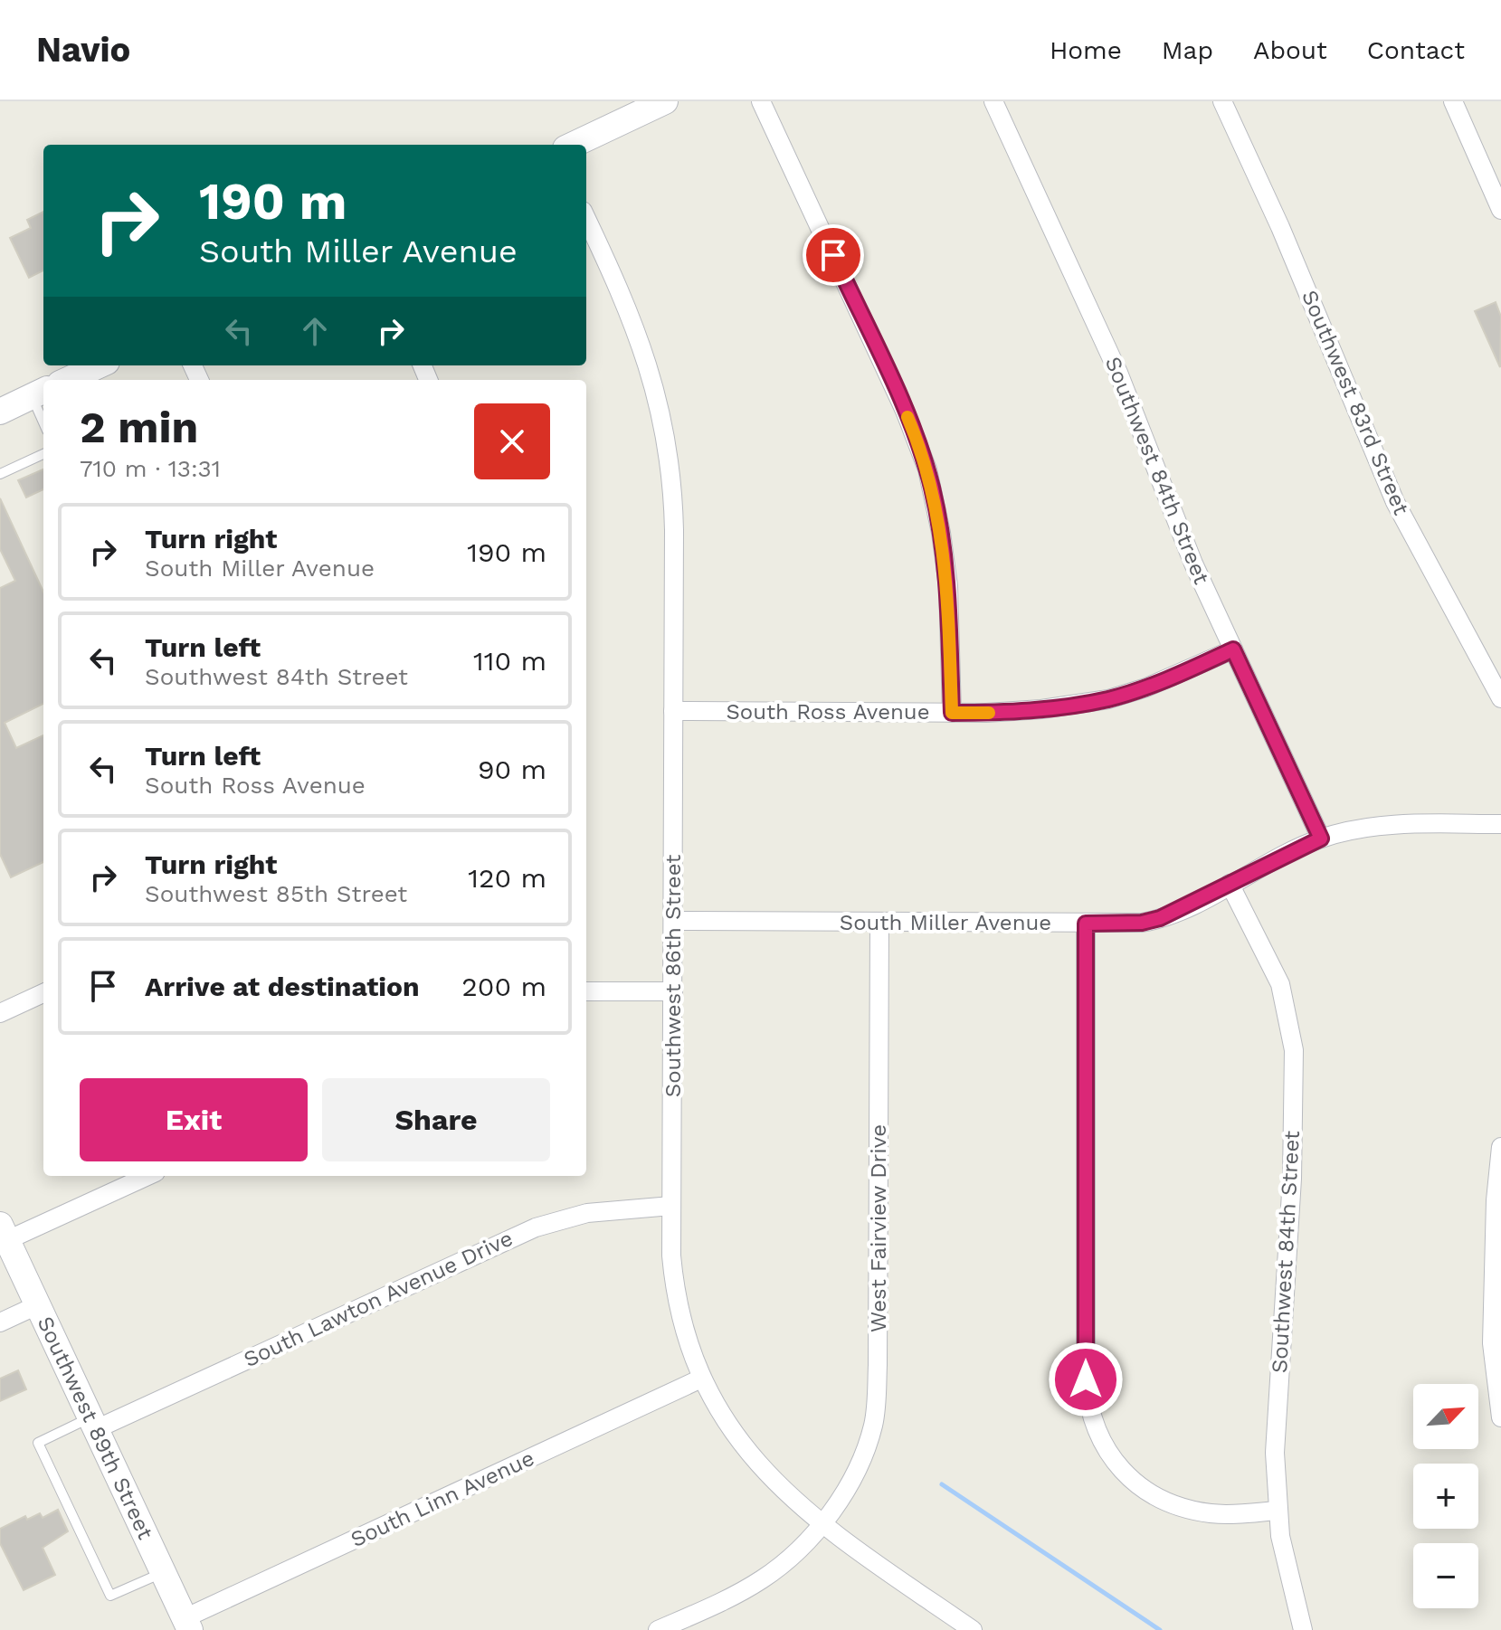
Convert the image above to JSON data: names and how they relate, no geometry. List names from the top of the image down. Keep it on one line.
{"streets":{"main road":["Southwest 89th Street"],"street":["Southwest 83rd Street","Southwest 84th Street","South Ross Avenue","South Miller Avenue","Southwest 86th Street","West Fairview Drive","South Lawton Avenue Drive","South Linn Avenue"]},"crossings":[["Southwest 84th Street","South Ross Avenue"],["Southwest 84th Street","South Miller Avenue"],["South Ross Avenue","Southwest 86th Street"],["South Miller Avenue","Southwest 86th Street"],["South Miller Avenue","West Fairview Drive"],["Southwest 86th Street","West Fairview Drive"],["Southwest 86th Street","South Lawton Avenue Drive"],["Southwest 86th Street","South Linn Avenue"],["South Lawton Avenue Drive","Southwest 89th Street"],["Southwest 89th Street","South Linn Avenue"]],"north":"top right","page":{"header":"Navio","nav":["Home","Map","About","Contact"],"turn":["190 m","South Miller Avenue"],"heading":["2 min","710 m · 13:31"],"list":[{"name":"Turn right","note":"South Miller Avenue","value":"190 m"},{"name":"Turn left","note":"Southwest 84th Street","value":"110 m"},{"name":"Turn left","note":"South Ross Avenue","value":"90 m"},{"name":"Turn right","note":"Southwest 85th Street","value":"120 m"},{"name":"Arrive at destination","value":"200 m"}],"buttons":["Exit","Share"],"map_buttons":["+","−"]}}
